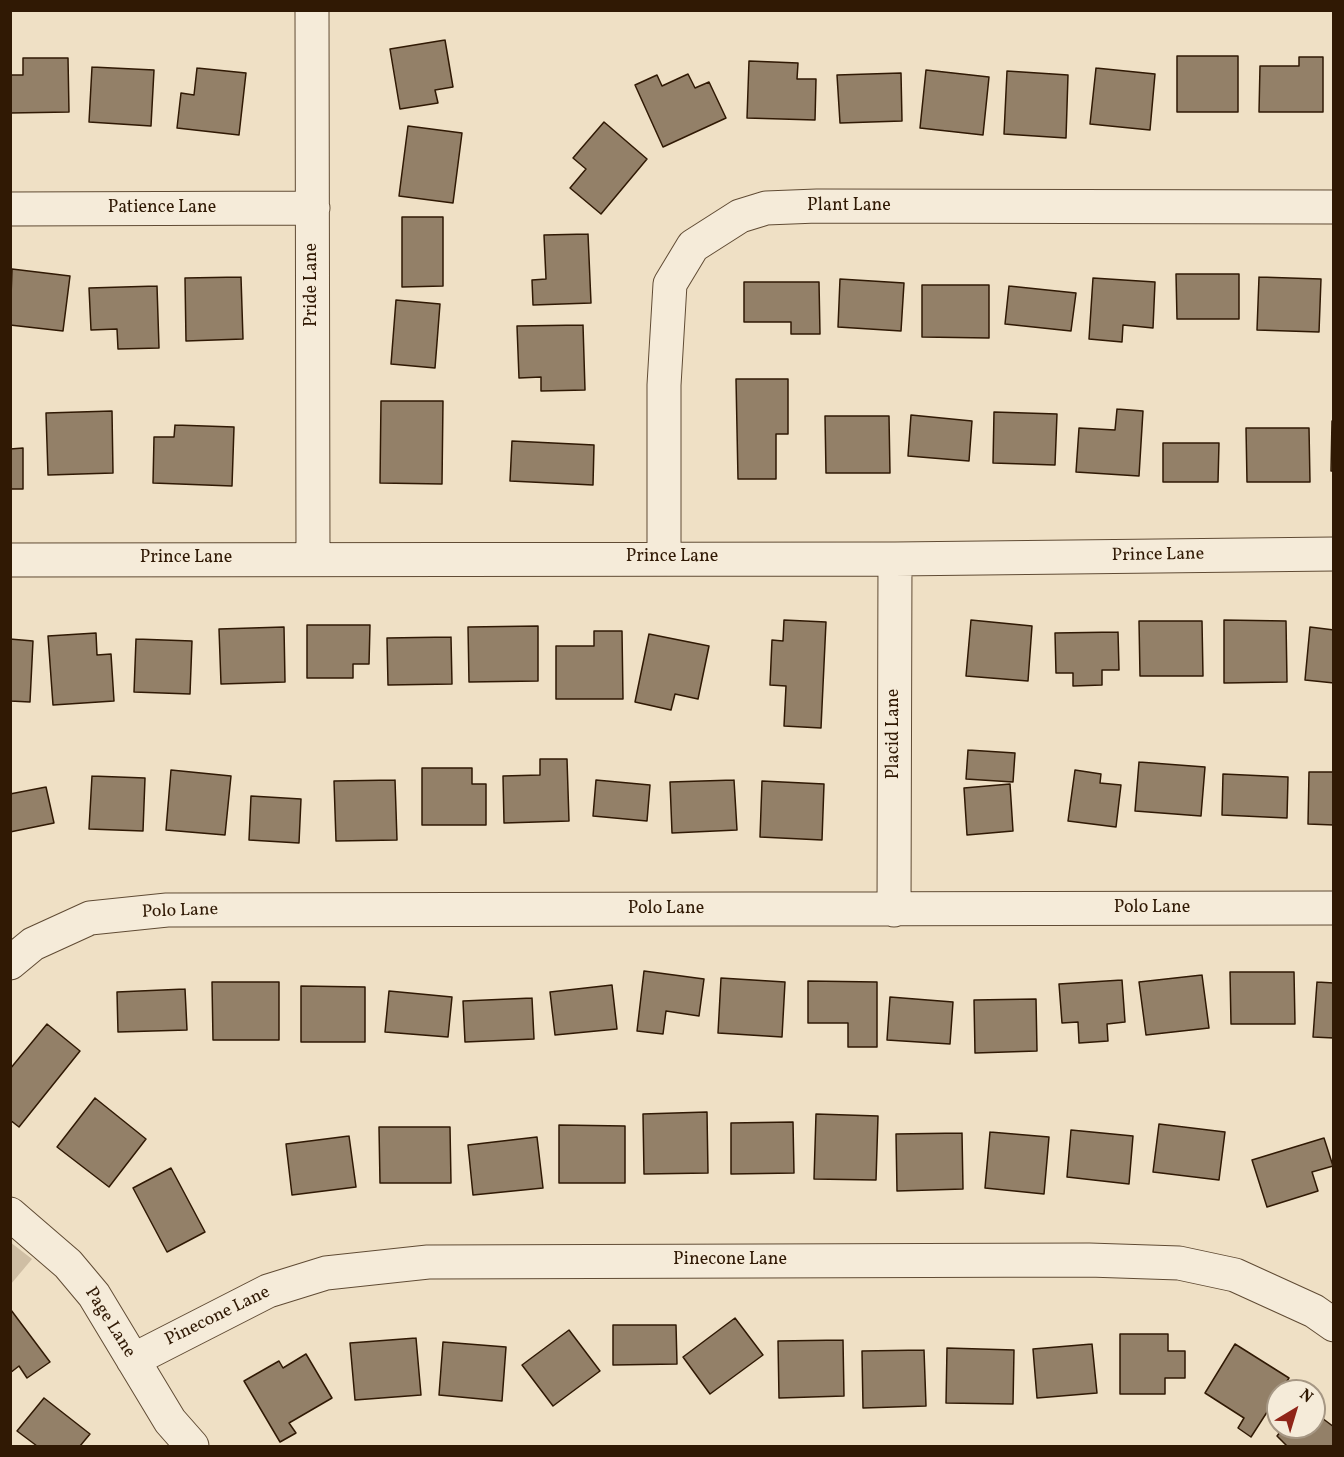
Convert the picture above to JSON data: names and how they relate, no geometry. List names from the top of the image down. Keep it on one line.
{"streets":{"street":["Plant Lane","Patience Lane","Pride Lane","Prince Lane","Placid Lane","Polo Lane","Pinecone Lane","Page Lane"]},"crossings":[["Plant Lane","Prince Lane"],["Patience Lane","Pride Lane"],["Pride Lane","Prince Lane"],["Prince Lane","Placid Lane"],["Placid Lane","Polo Lane"],["Pinecone Lane","Page Lane"]],"north":"top right"}
